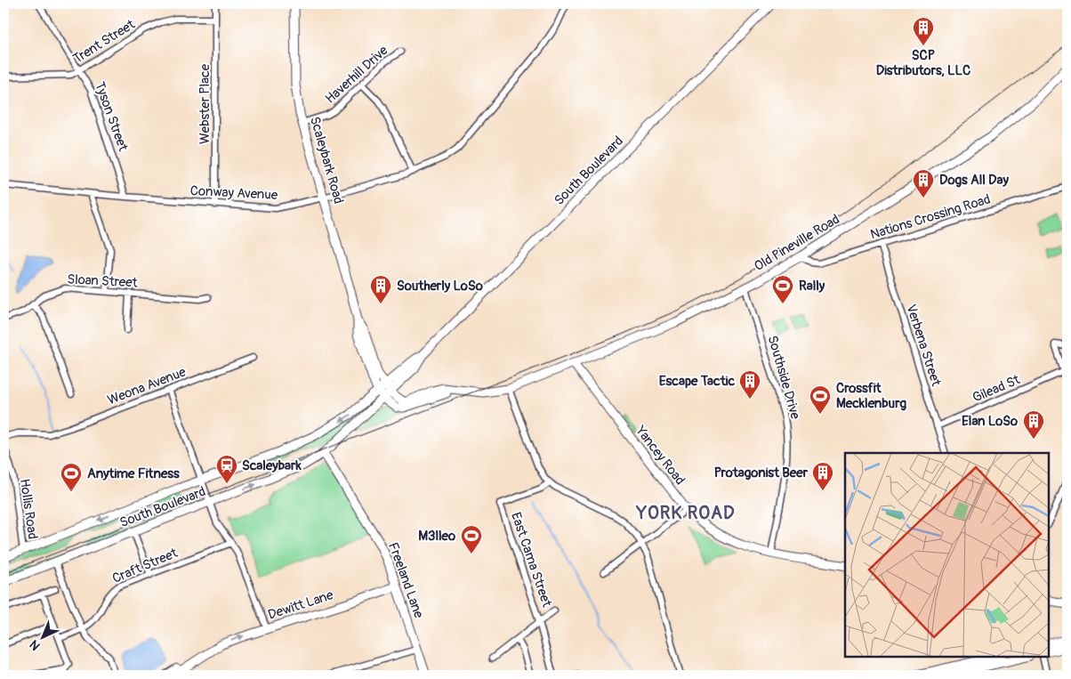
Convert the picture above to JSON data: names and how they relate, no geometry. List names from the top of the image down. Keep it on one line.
{"streets":{"street":["Trent Street","Haverhill Drive","Webster Place","Tyson Street","Scaleybark Road","South Boulevard","Conway Avenue","Nations Crossing Road","Old Pineville Road","Sloan Street","Verbena Street","Southside Drive","Weona Avenue","Gilead St","Yancey Road","Hollis Road","East Cama Street","Craft Street","Freeland Lane","Dewitt Lane"]},"crossings":[["Trent Street","Webster Place"],["Trent Street","Tyson Street"],["Haverhill Drive","Scaleybark Road"],["Webster Place","Conway Avenue"],["Tyson Street","Conway Avenue"],["Scaleybark Road","South Boulevard"],["Scaleybark Road","Conway Avenue"],["Scaleybark Road","Old Pineville Road"],["South Boulevard","Old Pineville Road"],["South Boulevard","Hollis Road"],["South Boulevard","Freeland Lane"],["Nations Crossing Road","Old Pineville Road"],["Nations Crossing Road","Verbena Street"],["Old Pineville Road","Southside Drive"],["Old Pineville Road","Yancey Road"],["Verbena Street","Gilead St"],["Southside Drive","Yancey Road"],["Freeland Lane","Dewitt Lane"]],"districts":["YORK ROAD"],"places":{"building":["SCP Distributors, LLC","Dogs All Day","Southerly LoSo","Escape Tactic","Elan LoSo","Protagonist Beer"],"sports":["Rally","Crossfit Mecklenburg","Anytime Fitness","M3lleo"],"station":["Scaleybark"]},"north":"bottom left"}
